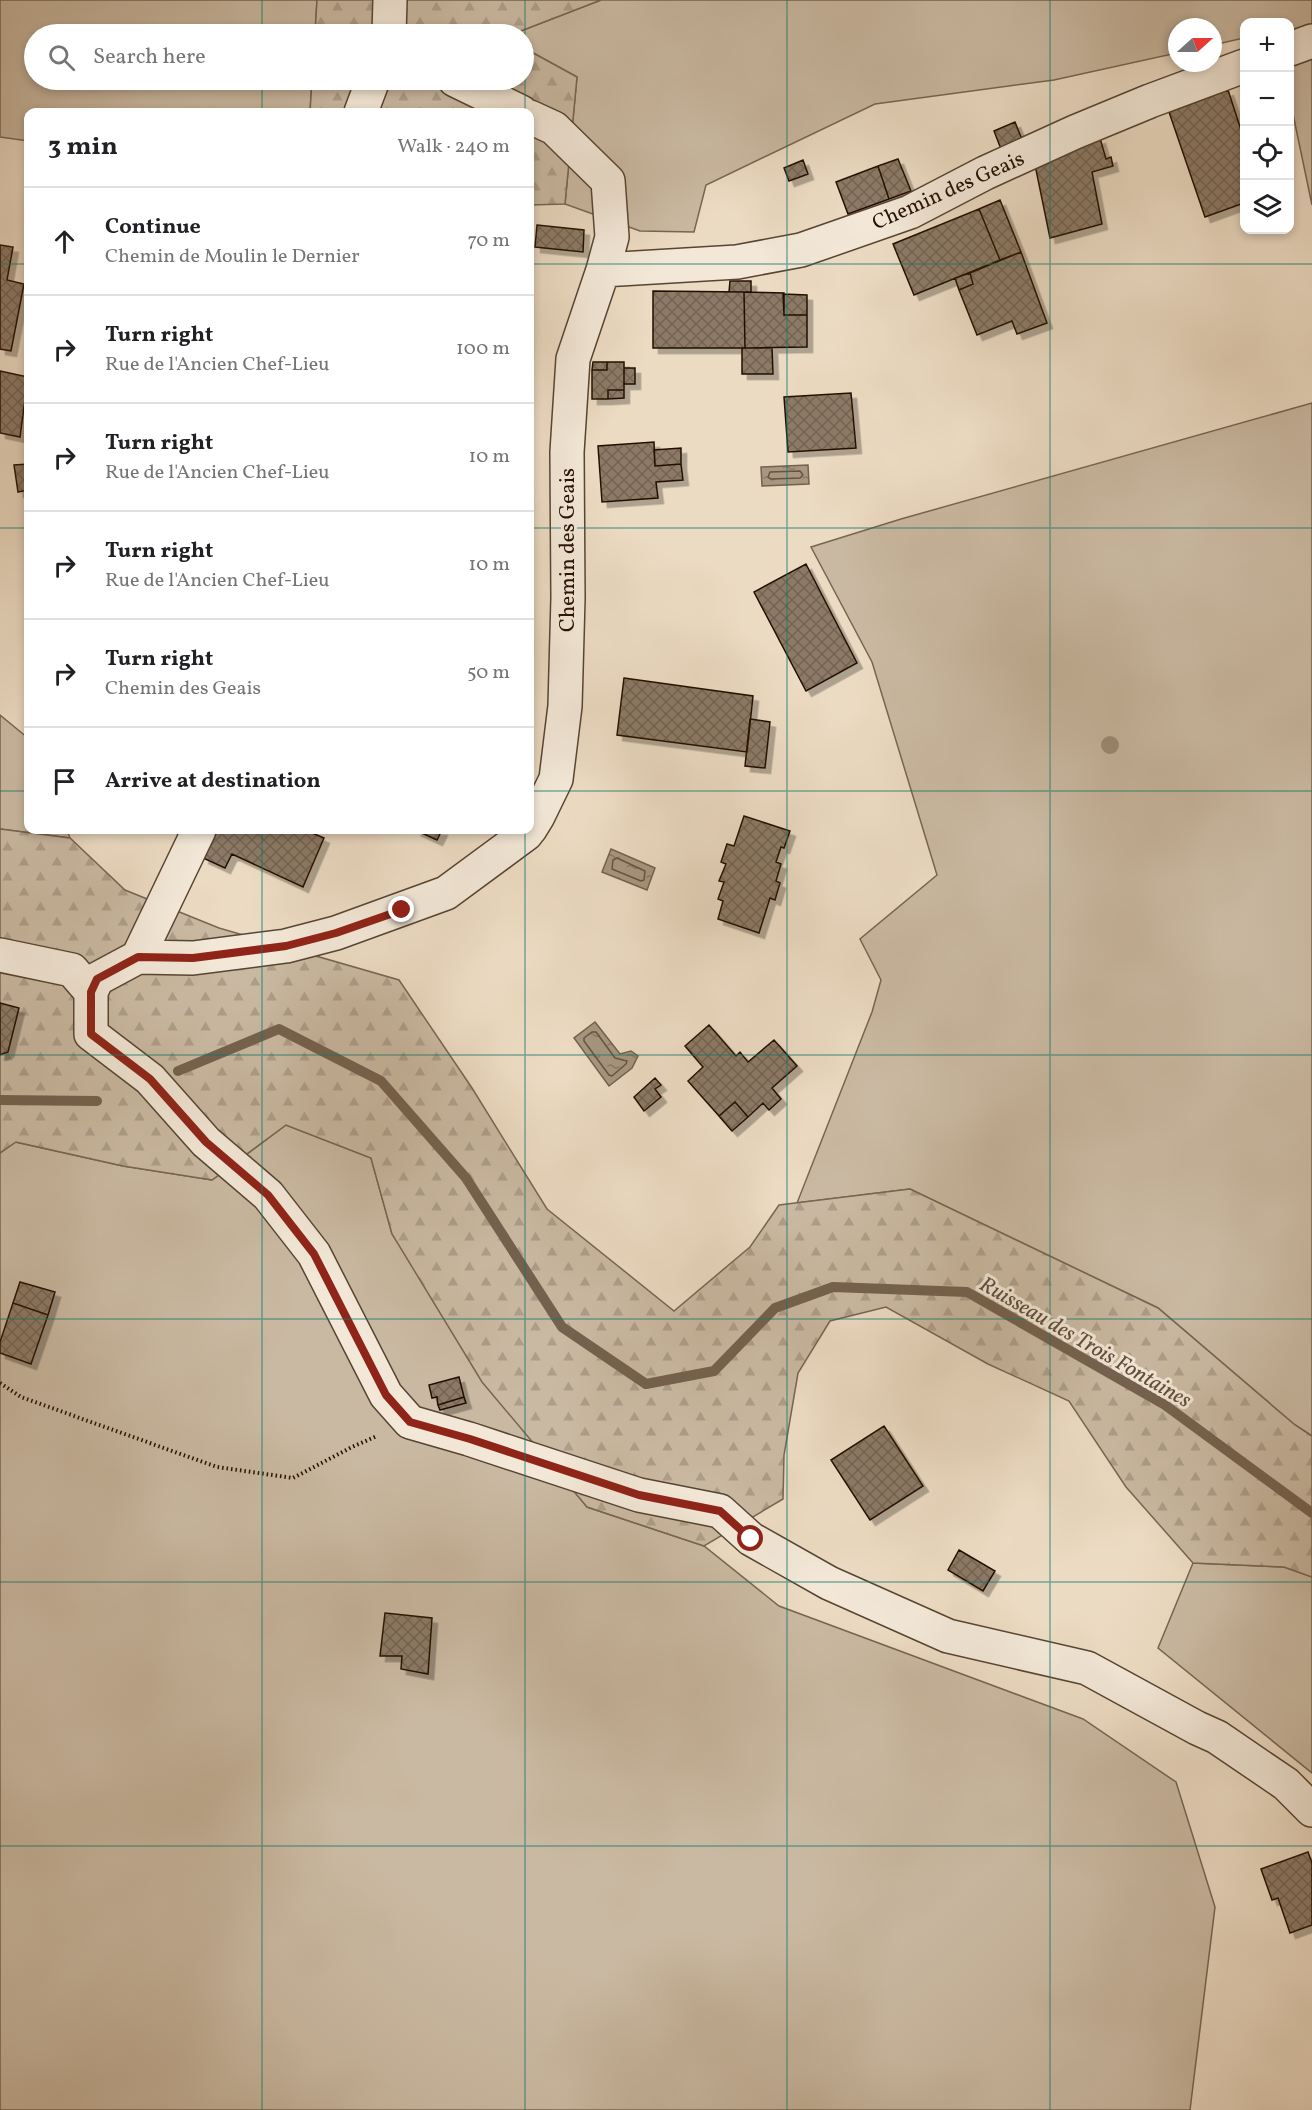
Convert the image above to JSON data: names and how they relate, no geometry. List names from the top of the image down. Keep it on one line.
{"streets":{"street":["Chemin des Geais"]},"water":["Ruisseau des Trois Fontaines"],"north":"right","page":{"map_buttons":["+","−"],"search":"Search here","heading":["3 min","Walk · 240 m"],"list":[["Continue","Chemin de Moulin le Dernier","70 m"],["Turn right","Rue de l'Ancien Chef-Lieu","100 m"],["Turn right","Rue de l'Ancien Chef-Lieu","10 m"],["Turn right","Rue de l'Ancien Chef-Lieu","10 m"],["Turn right","Chemin des Geais","50 m"],"Arrive at destination"]}}
